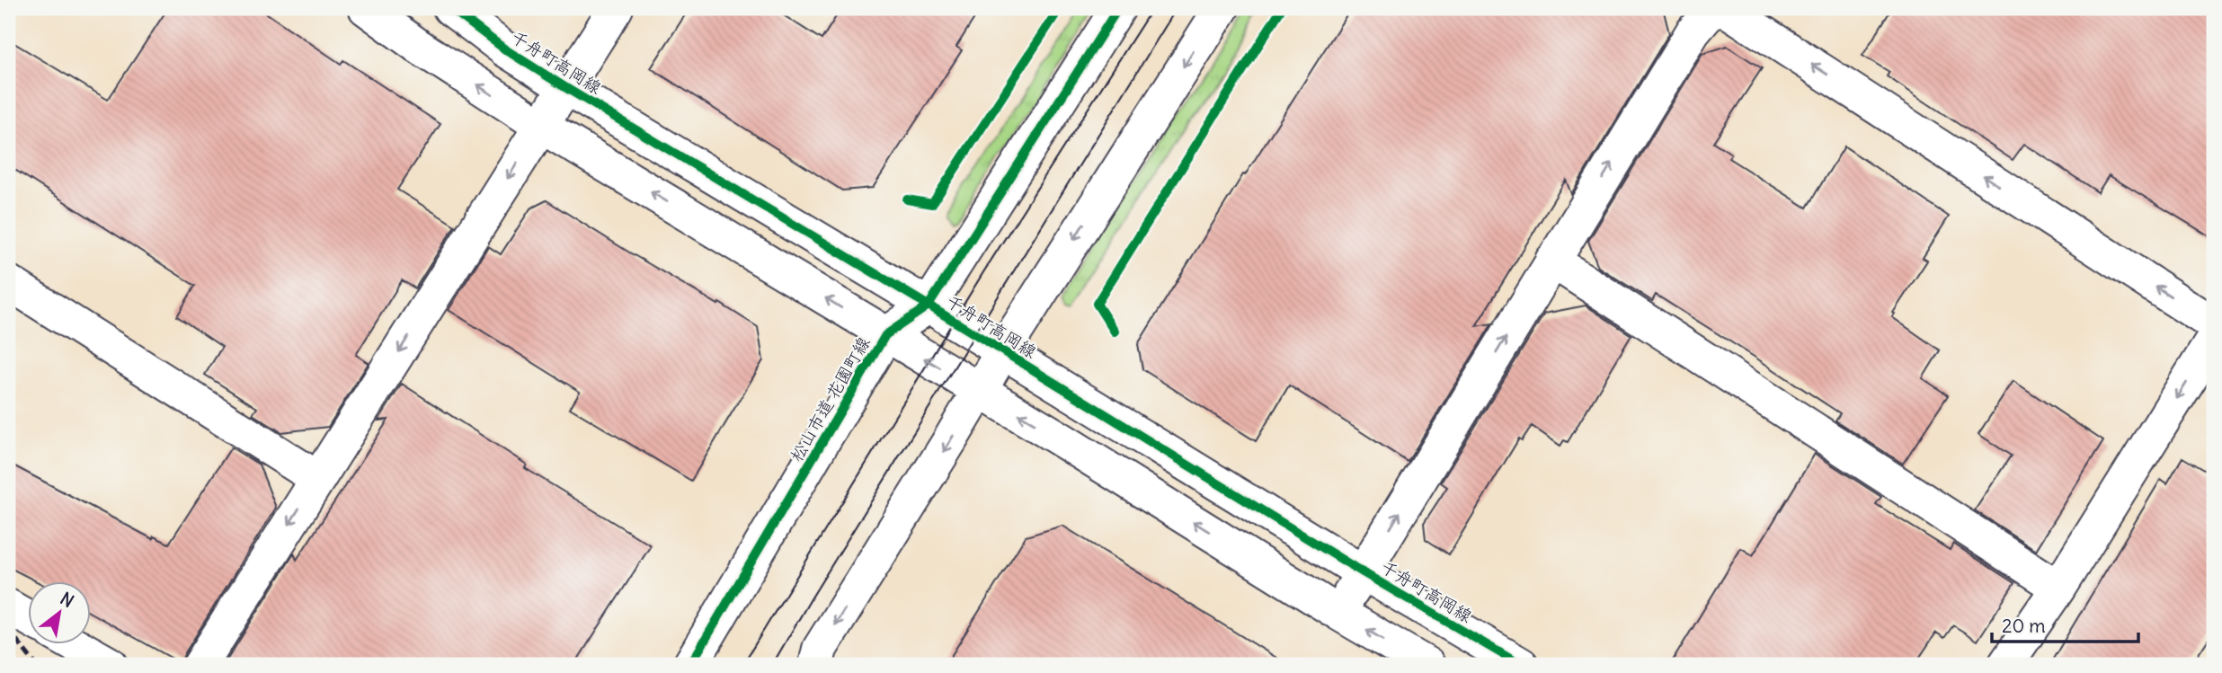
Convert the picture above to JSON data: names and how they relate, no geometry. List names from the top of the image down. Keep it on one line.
{"streets":{"street":["千舟町高岡線","松山市道 花園町線"]},"crossings":[["千舟町高岡線","松山市道 花園町線"]],"scale_bar":"20 m","north":"top right"}
